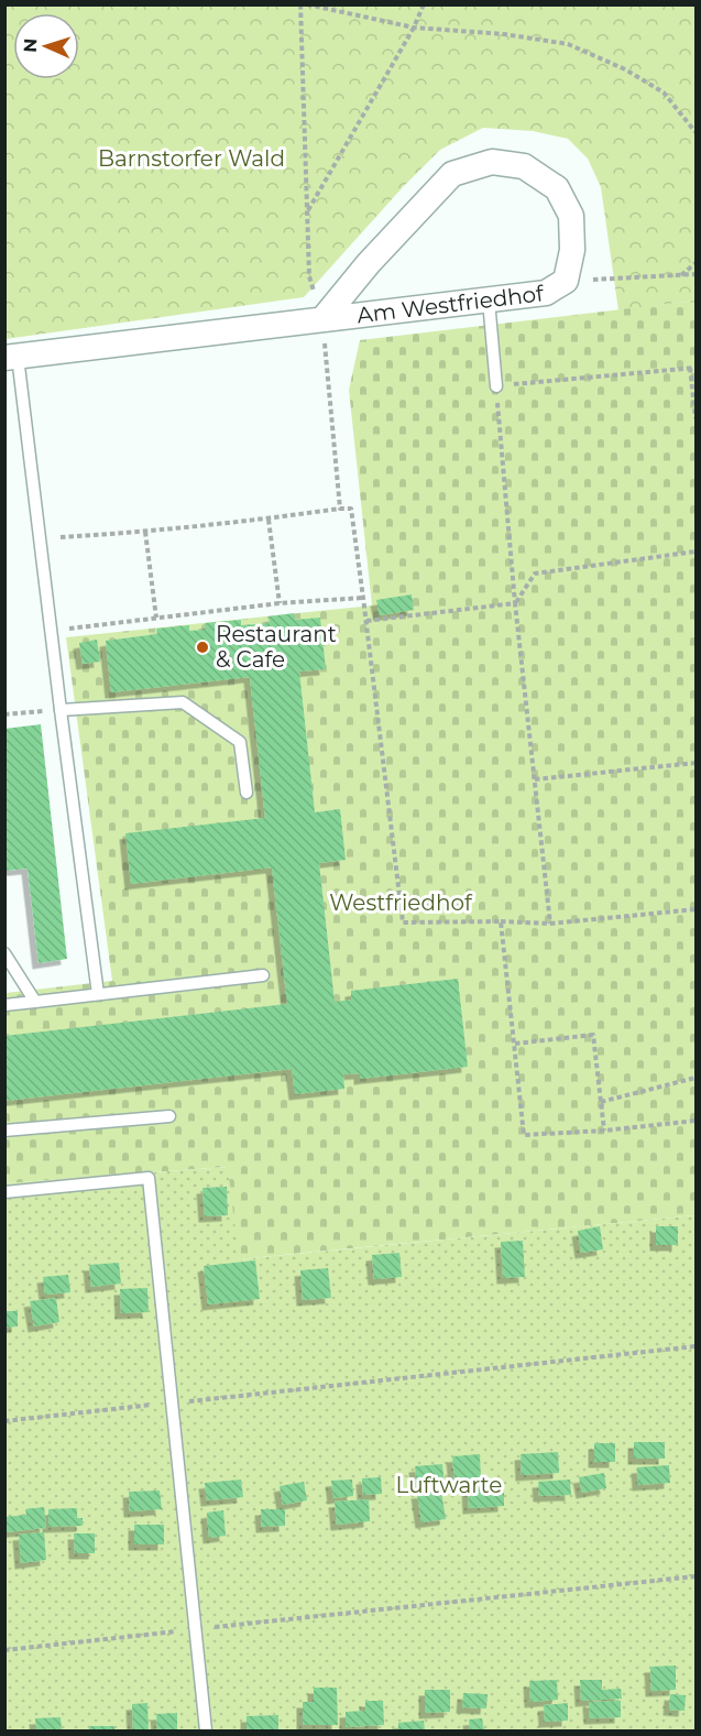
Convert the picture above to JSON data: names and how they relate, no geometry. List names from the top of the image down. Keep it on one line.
{"streets":{"street":["Am Westfriedhof"]},"parks":["Barnstorfer Wald","Westfriedhof","Luftwarte"],"places":["Restaurant & Cafe"],"north":"left"}
